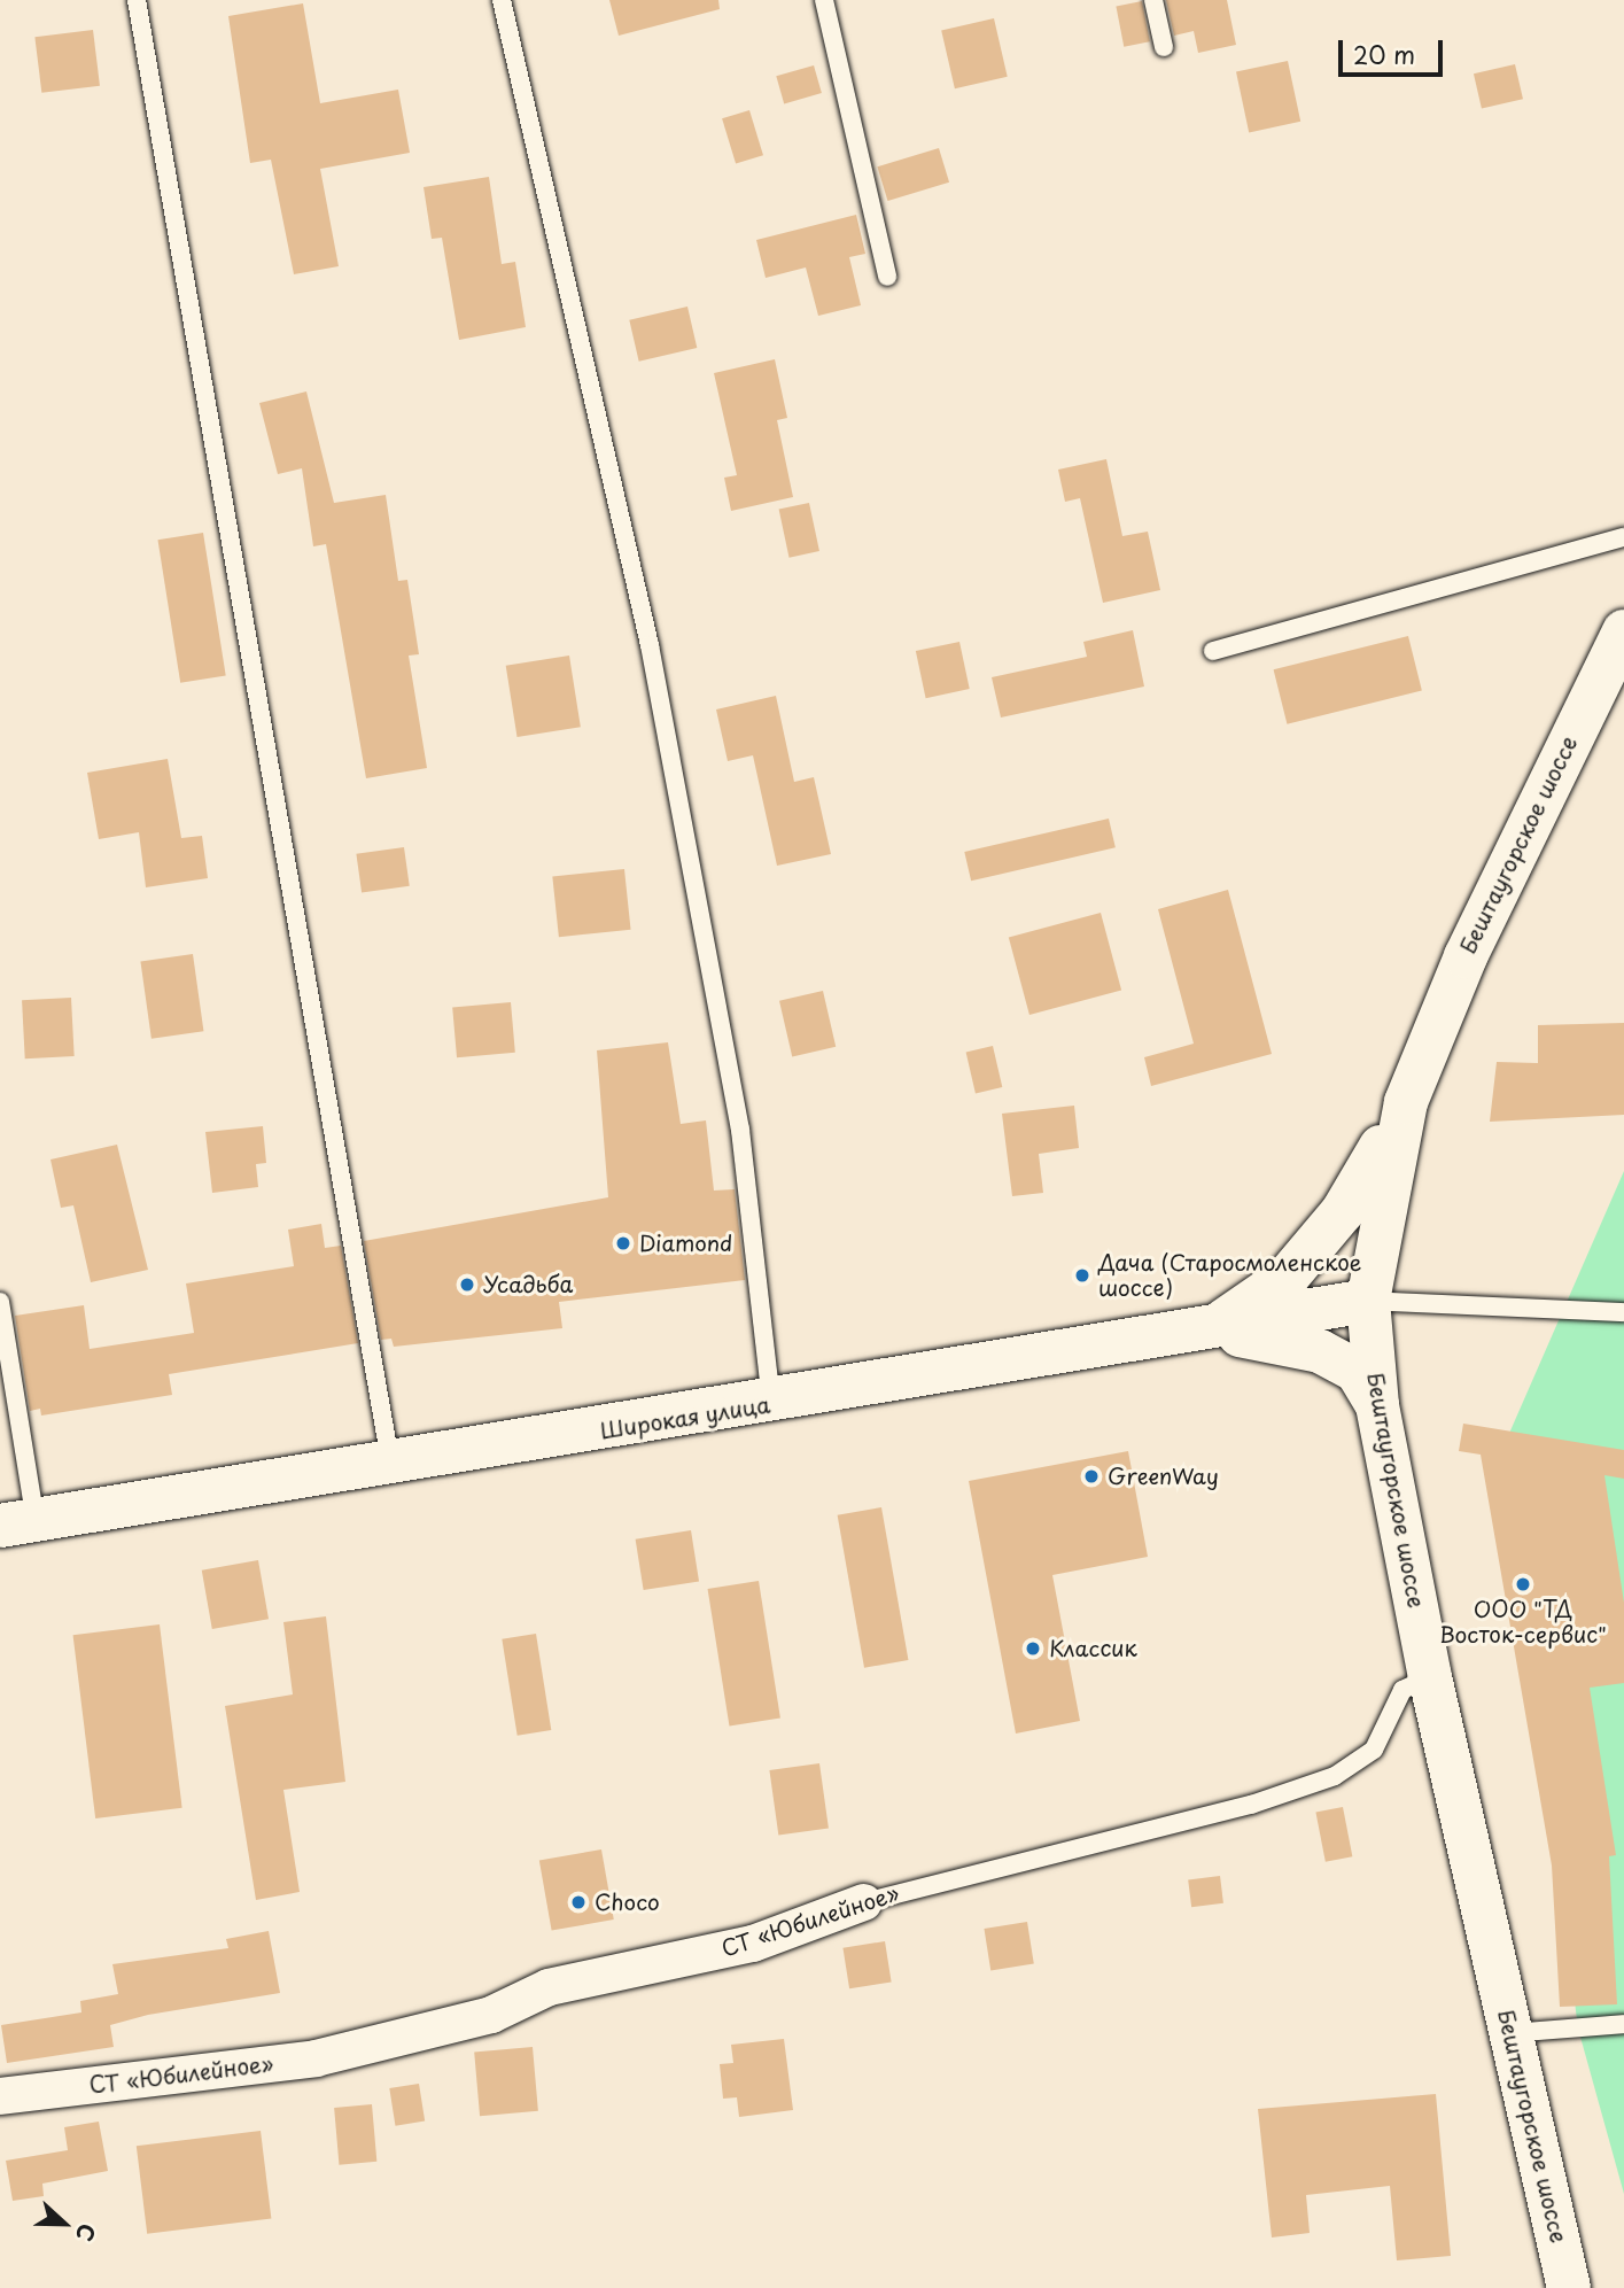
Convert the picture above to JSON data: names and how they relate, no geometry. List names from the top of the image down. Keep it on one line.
{"streets":{"main road":["Бештаугорское шоссе","Широкая улица"],"street":["СТ «Юбилейное»"]},"crossings":[["Бештаугорское шоссе","Широкая улица"],["Бештаугорское шоссе","СТ «Юбилейное»"]],"places":["Diamond","Дача (Старосмоленское шоссе)","Усадьба","GreenWay","ООО \"ТД Восток-сервис\"","Классик","Choco"],"scale_bar":"20 m","north":"right"}
